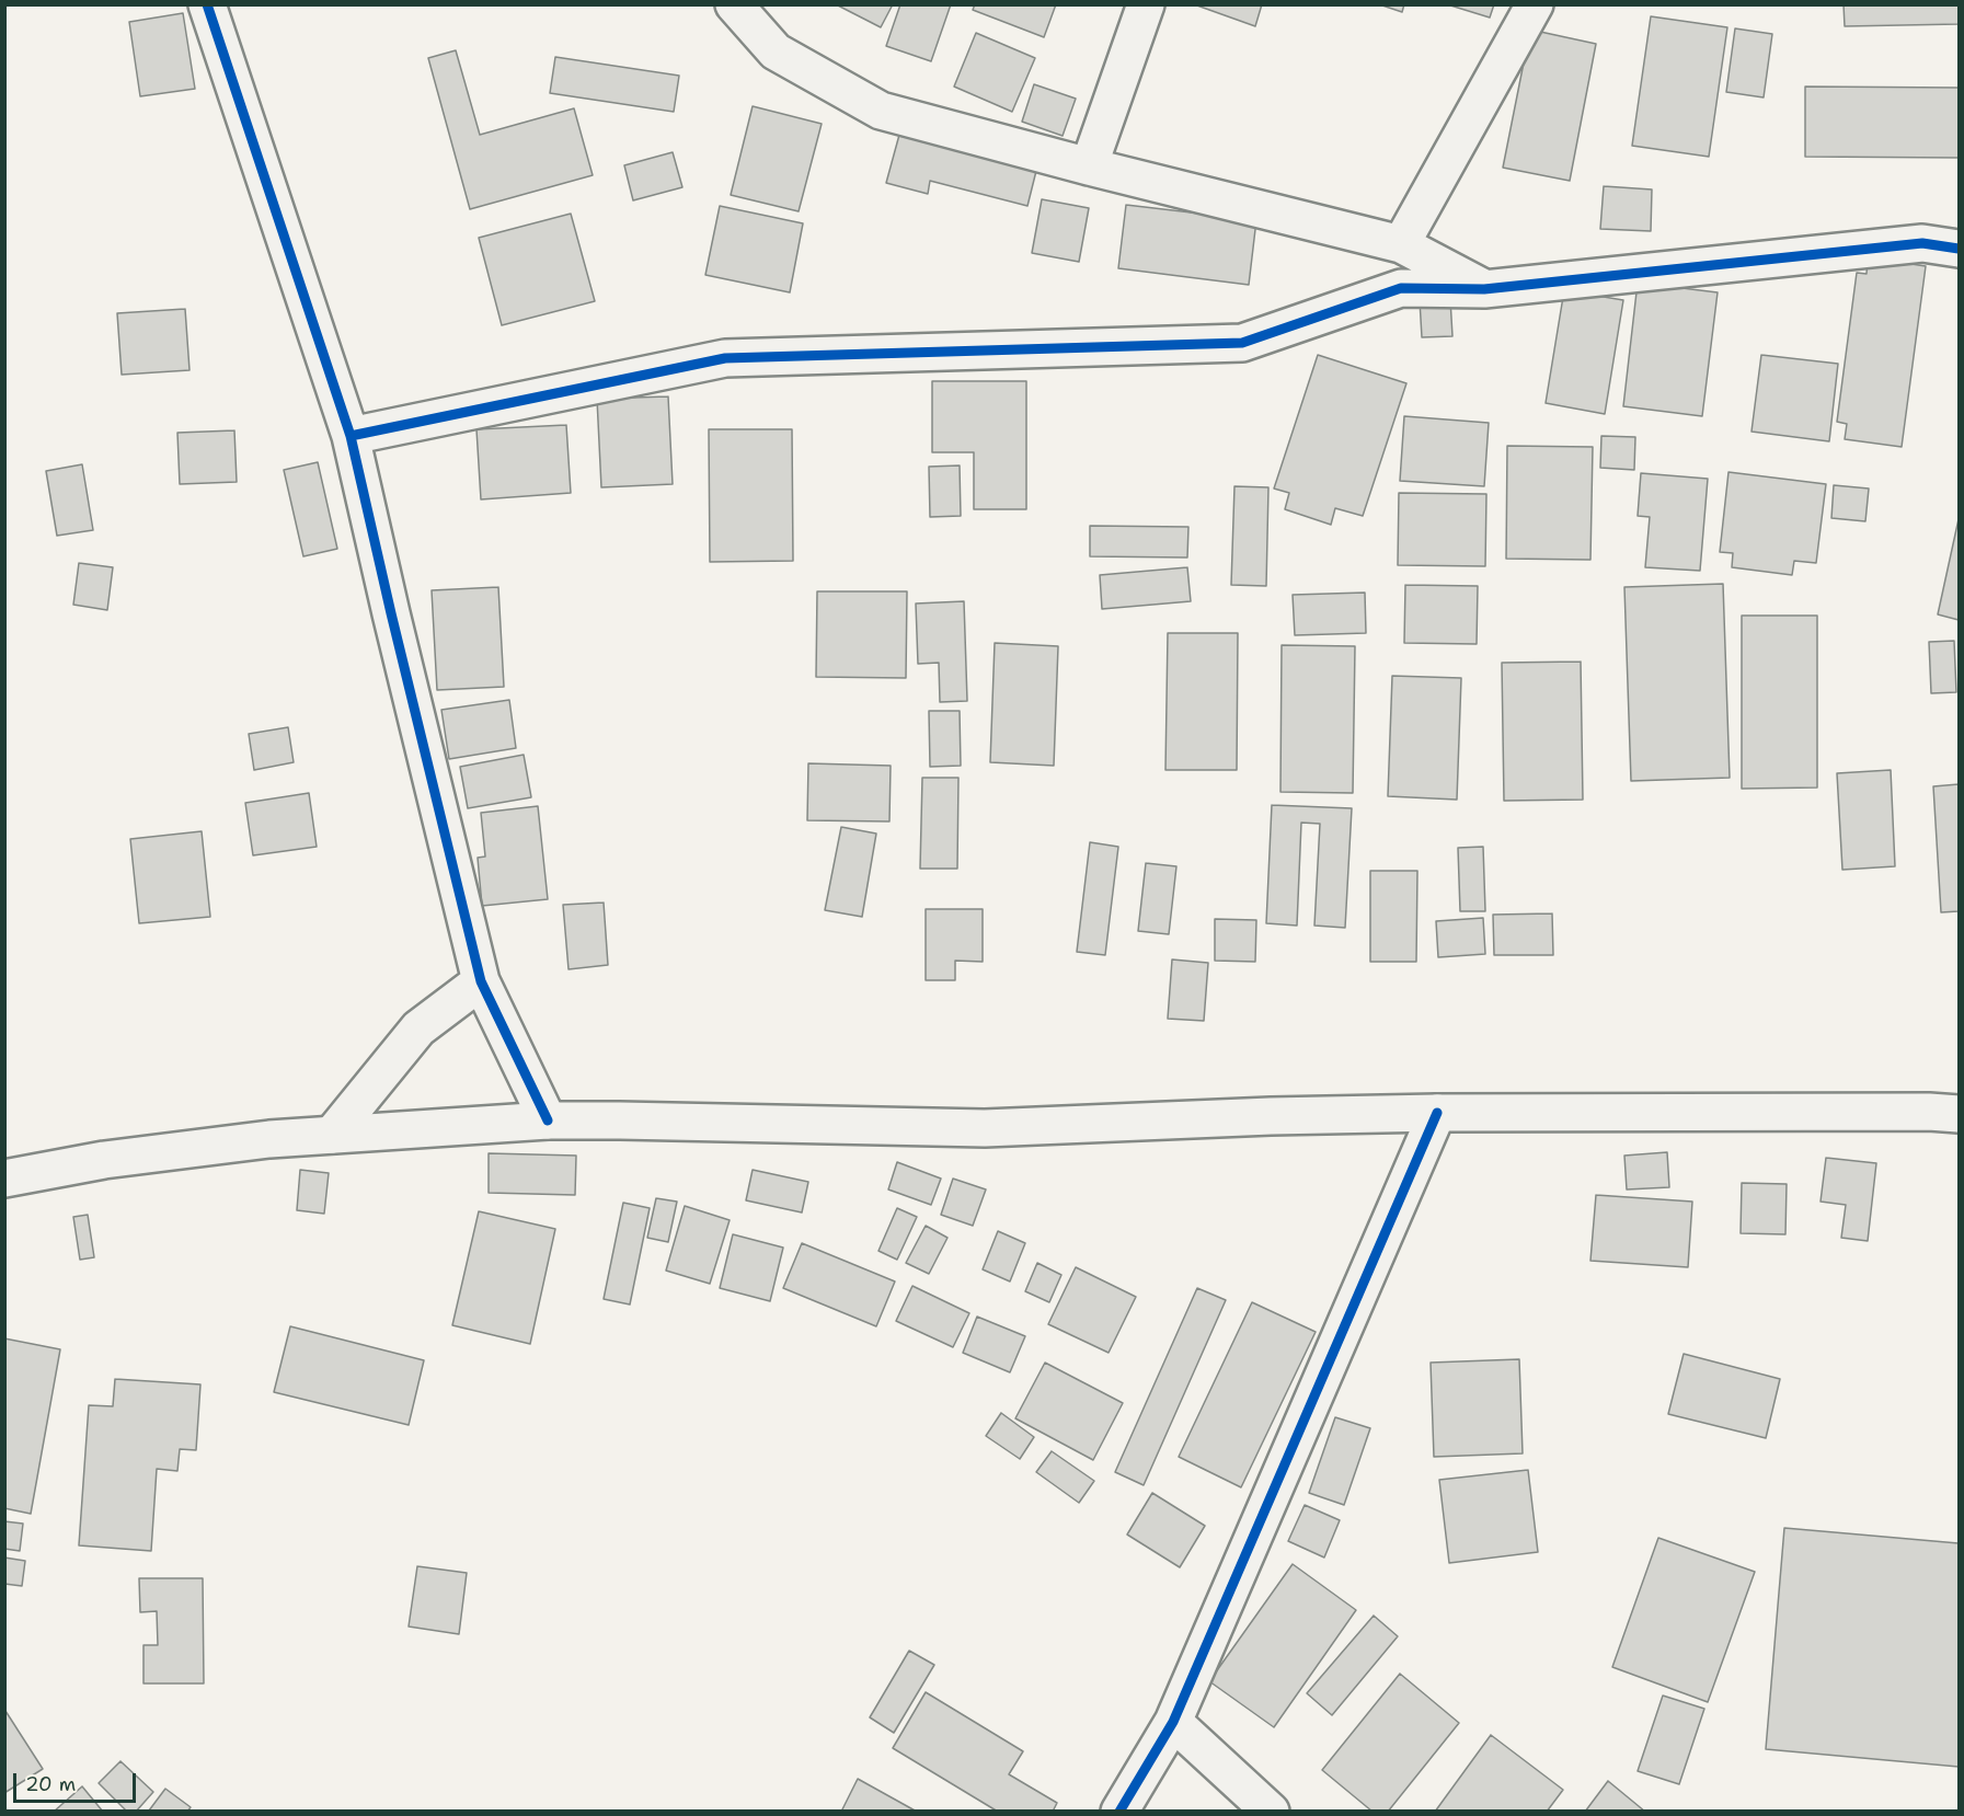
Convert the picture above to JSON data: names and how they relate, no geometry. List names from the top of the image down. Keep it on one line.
{"scale_bar":"20 m"}
